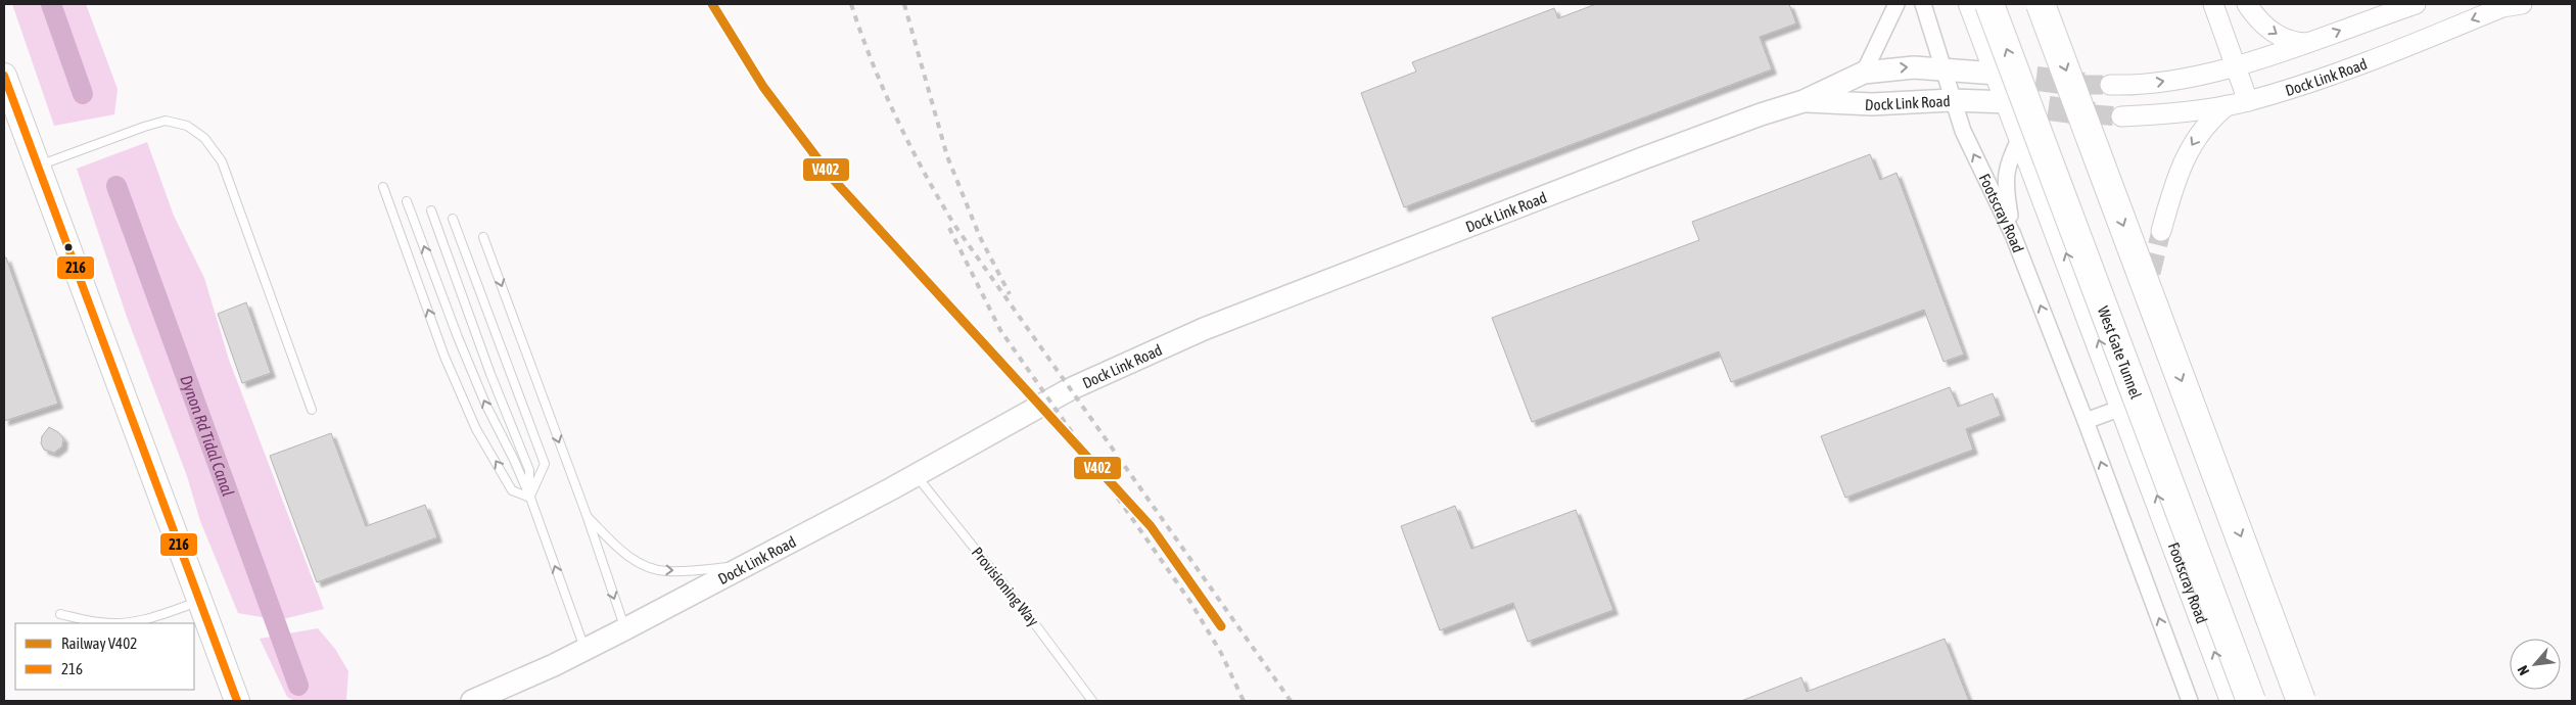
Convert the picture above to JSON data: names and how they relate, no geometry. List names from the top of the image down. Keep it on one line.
{"streets":{"highway":["West Gate Tunnel"],"main road":["Dock Link Road","Footscray Road"],"lane":["Provisioning Way"]},"crossings":[["Dock Link Road","Footscray Road"],["Dock Link Road","Provisioning Way"]],"one_way":["Footscray Road"],"water":["Dynon Rd Tidal Canal"],"lines":["rail line V402","transit line 216"],"legend":["Railway V402","216"],"north":"bottom left"}
